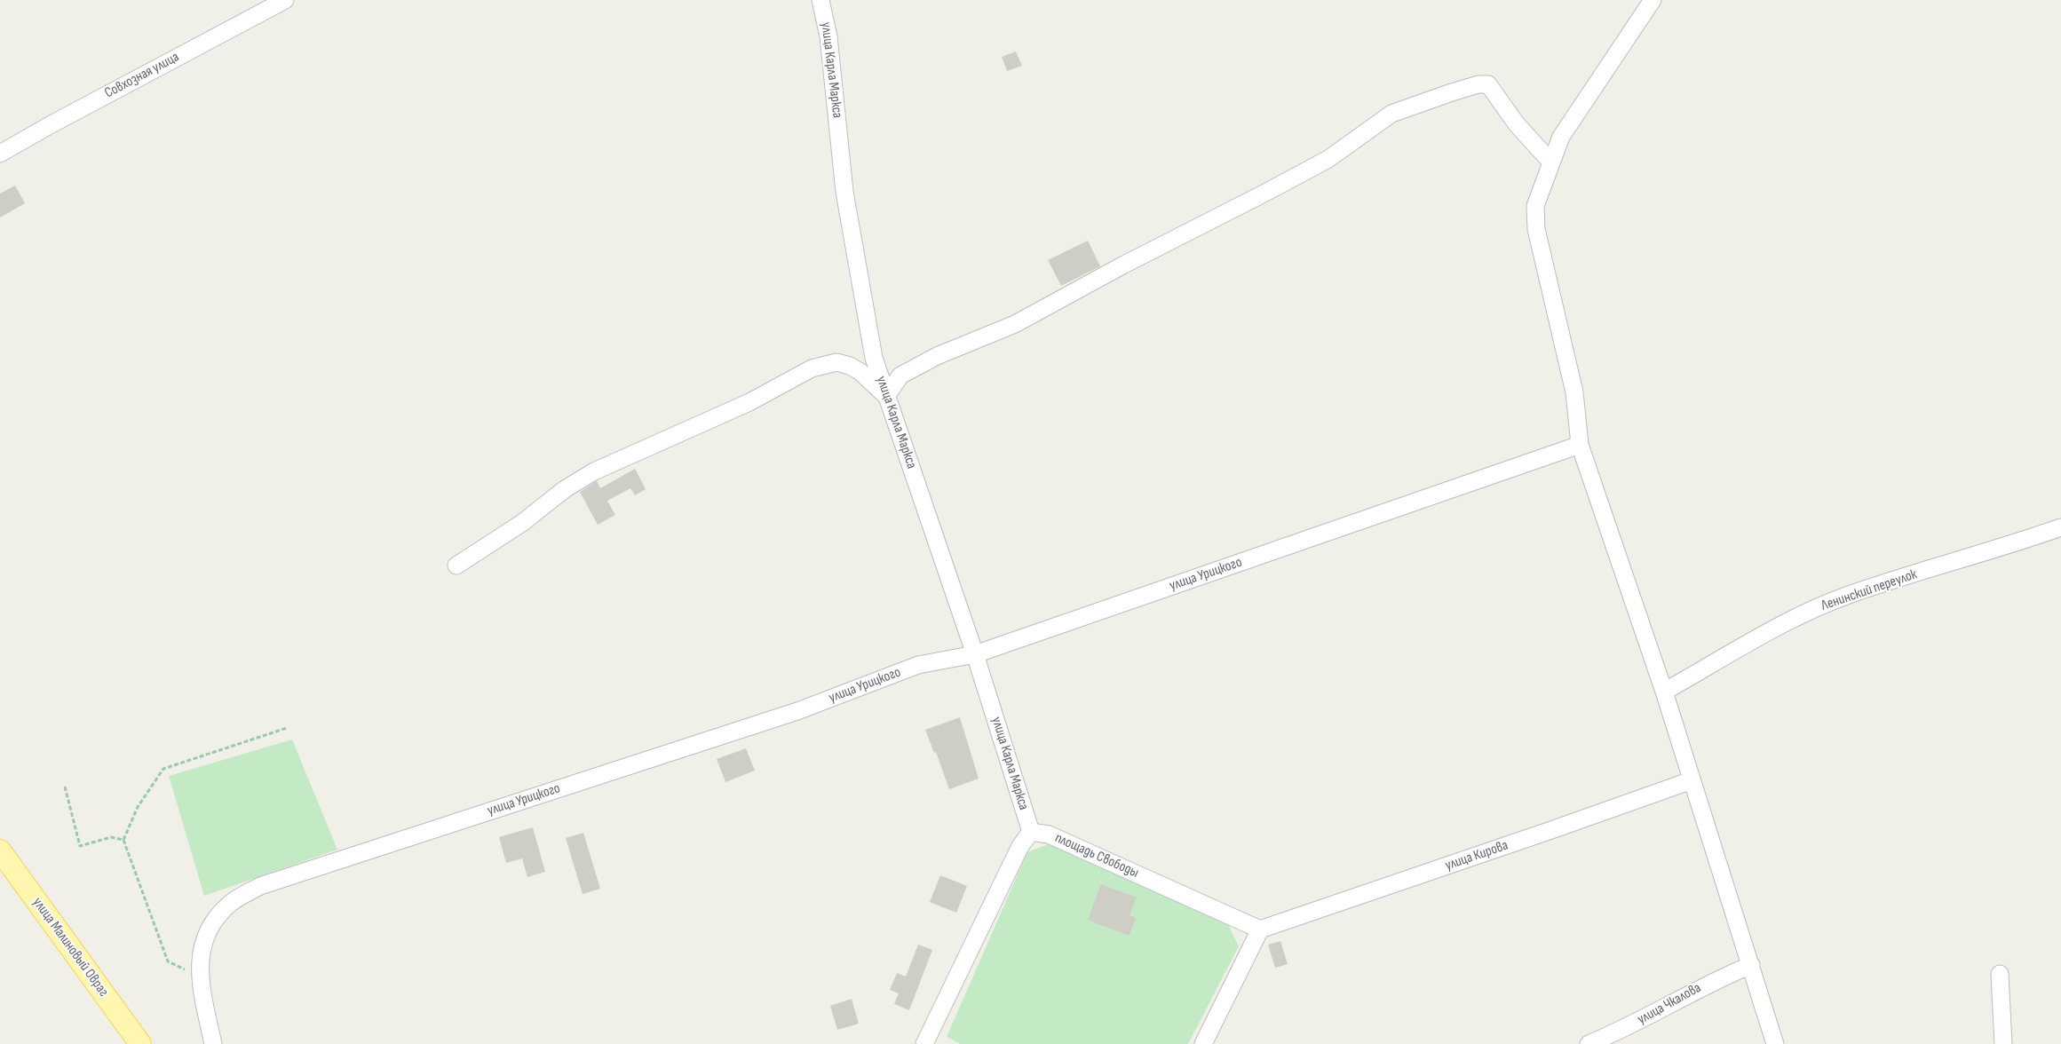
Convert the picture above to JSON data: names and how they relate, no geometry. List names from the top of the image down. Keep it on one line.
{"streets":{"main road":["улица Малиновый Овраг"],"street":["улица Карла Маркса","Совхозная улица","улица Урицкого","Ленинский переулок","площадь Свободы","улица Кирова","улица Чкалова"]},"crossings":[["улица Карла Маркса","улица Урицкого"],["улица Карла Маркса","площадь Свободы"],["площадь Свободы","улица Кирова"]]}
